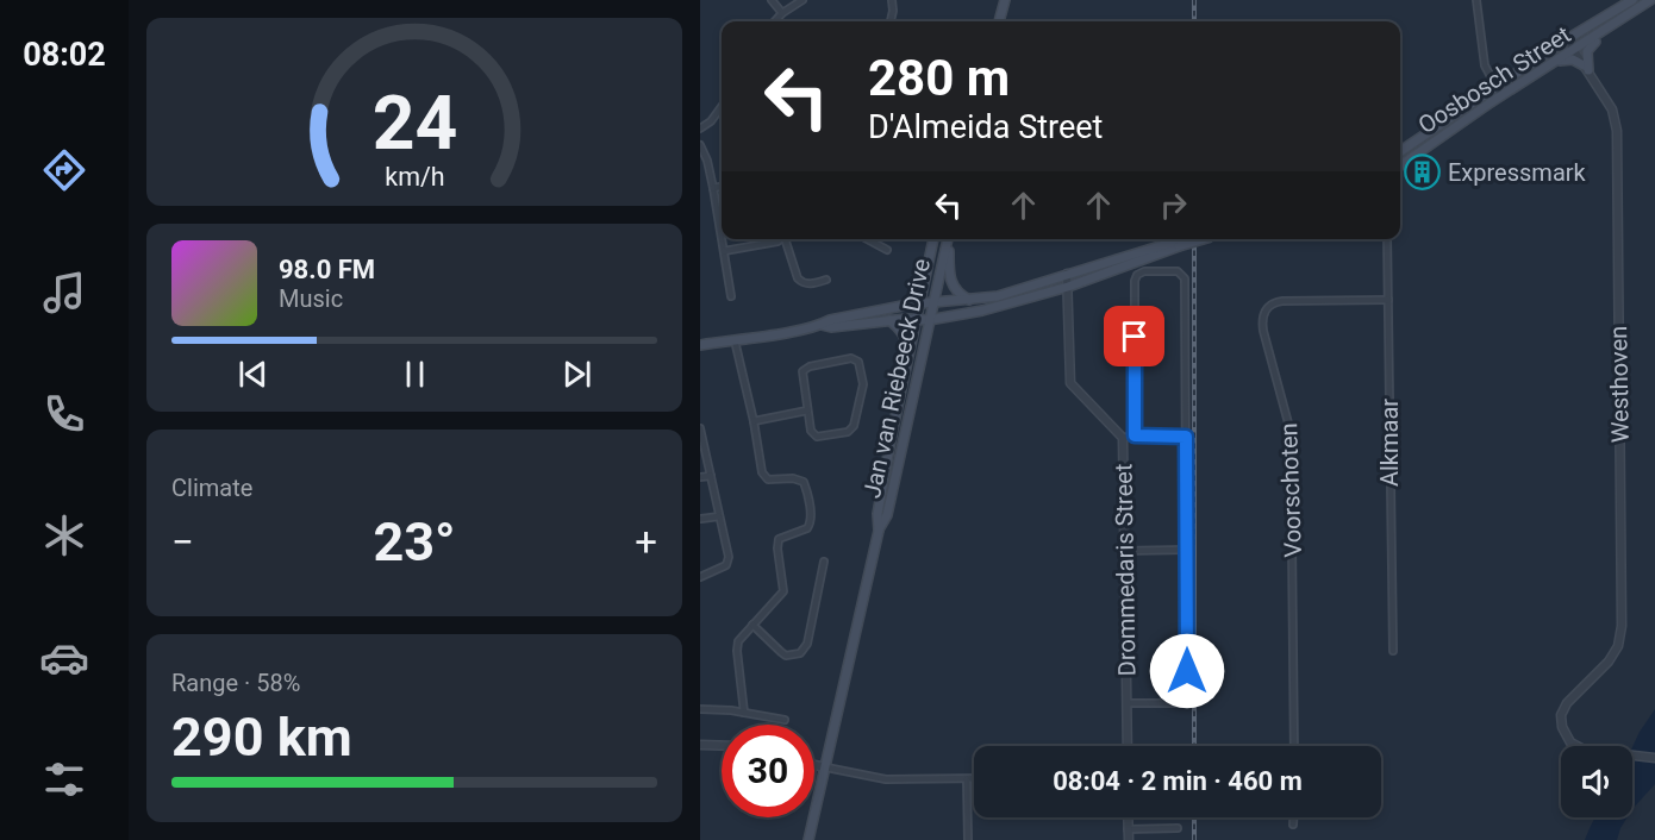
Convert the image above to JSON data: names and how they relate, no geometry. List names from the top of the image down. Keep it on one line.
{"streets":{"main road":["Oosbosch Street","Jan van Riebeeck Drive"],"street":["Westhoven","Alkmaar","Voorschoten","Drommedaris Street"]},"crossings":[["Oosbosch Street","Westhoven"],["Alkmaar","Voorschoten"]],"places":{"building":["Expressmark"]},"page":{"tabs":"08:02","turn":["280 m","D'Almeida Street"],"song":["98.0 FM","Music"],"tile":["Climate",["Range · 58%","290 km"]],"heat":["−","23°","+"],"limit":"30","trip":"08:04 · 2 min · 460 m","gauge":["24","km/h"]}}
